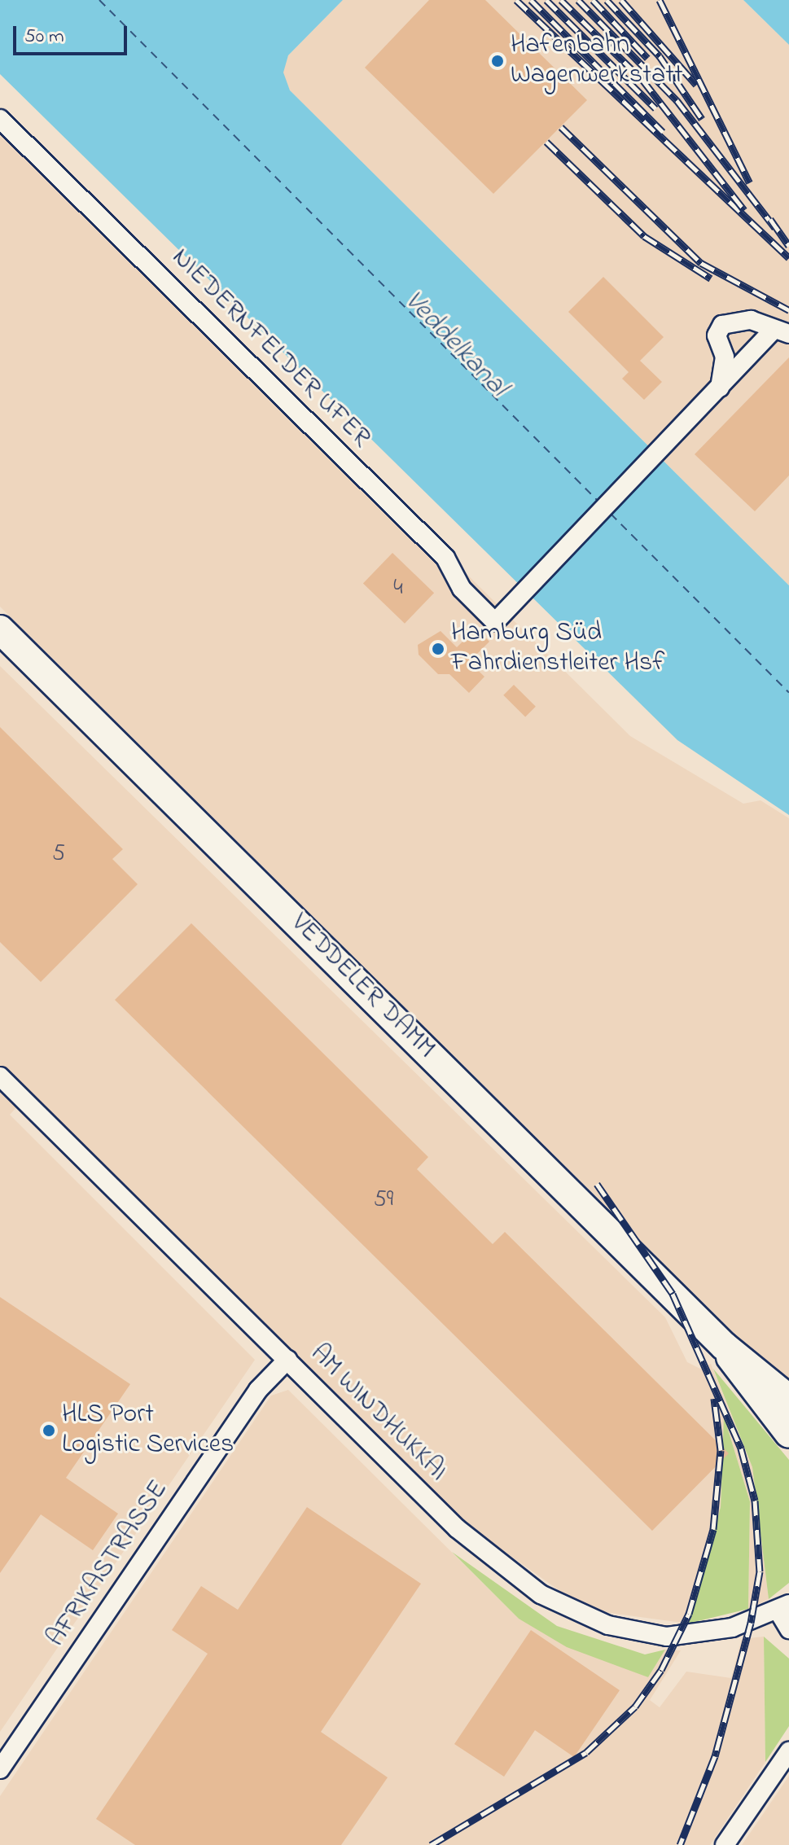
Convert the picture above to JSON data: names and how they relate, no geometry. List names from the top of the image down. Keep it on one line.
{"streets":{"main road":["VEDDELER DAMM"],"street":["NIEDERNFELDER UFER","AM WINDHUKKAI","AFRIKASTRASSE"]},"crossings":[["AM WINDHUKKAI","AFRIKASTRASSE"]],"water":["Veddelkanal"],"places":["Hafenbahn Wagenwerkstatt","Hamburg Süd Fahrdienstleiter Hsf","HLS Port Logistic Services"],"house_numbers":["4","5","59"],"scale_bar":"50 m"}
